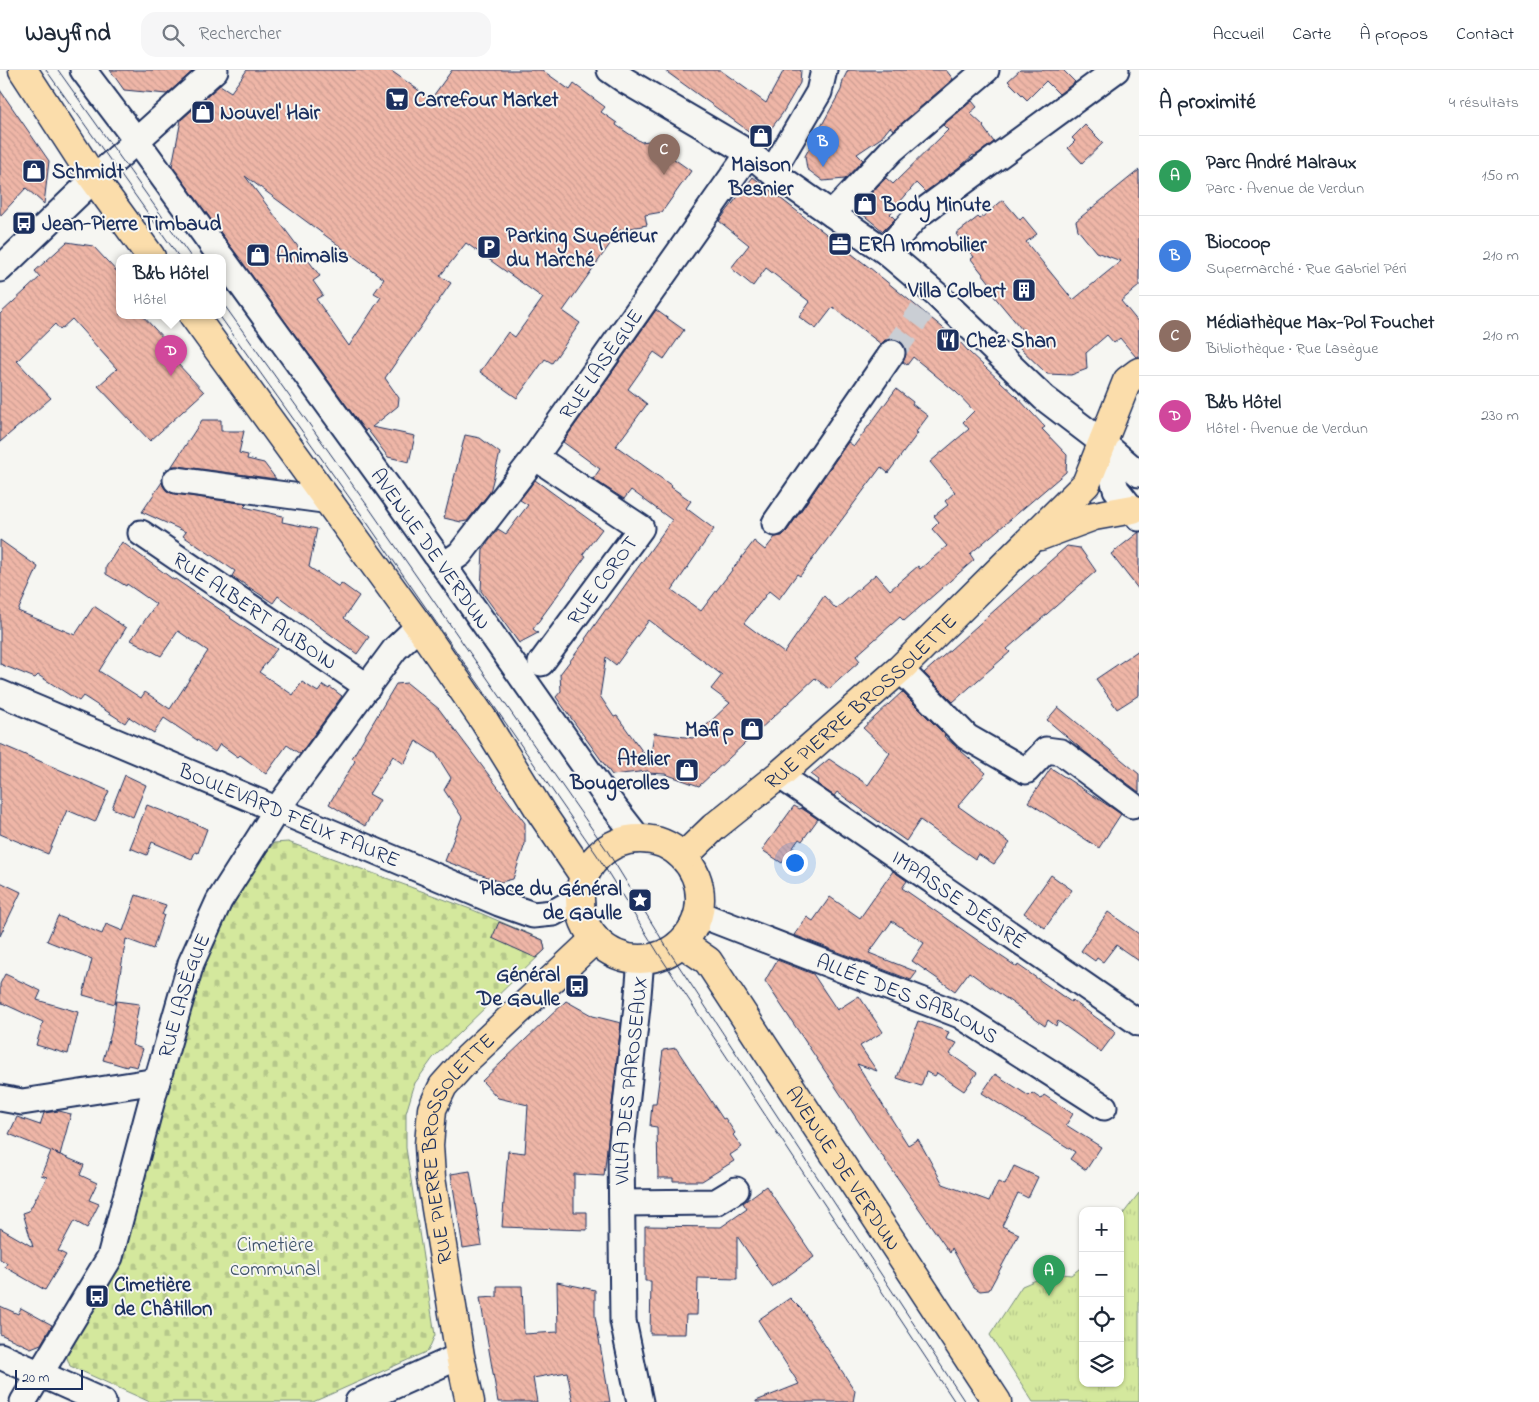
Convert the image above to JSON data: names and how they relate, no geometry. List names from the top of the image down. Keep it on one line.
{"streets":{"main road":["AVENUE DE VERDUN","RUE PIERRE BROSSOLETTE"],"street":["RUE LASÈGUE","RUE COROT","RUE ALBERT AUBOIN","BOULEVARD FÉLIX FAURE","IMPASSE DÉSIRÉ","ALLÉE DES SABLONS","VILLA DES PAROSEAUX"]},"crossings":[["RUE LASÈGUE","AVENUE DE VERDUN"],["RUE LASÈGUE","RUE COROT"],["RUE LASÈGUE","RUE ALBERT AUBOIN"],["RUE LASÈGUE","BOULEVARD FÉLIX FAURE"],["AVENUE DE VERDUN","RUE PIERRE BROSSOLETTE"],["AVENUE DE VERDUN","BOULEVARD FÉLIX FAURE"],["AVENUE DE VERDUN","ALLÉE DES SABLONS"],["AVENUE DE VERDUN","VILLA DES PAROSEAUX"],["RUE PIERRE BROSSOLETTE","BOULEVARD FÉLIX FAURE"],["RUE PIERRE BROSSOLETTE","IMPASSE DÉSIRÉ"],["RUE PIERRE BROSSOLETTE","ALLÉE DES SABLONS"],["RUE PIERRE BROSSOLETTE","VILLA DES PAROSEAUX"],["BOULEVARD FÉLIX FAURE","ALLÉE DES SABLONS"],["BOULEVARD FÉLIX FAURE","VILLA DES PAROSEAUX"],["ALLÉE DES SABLONS","VILLA DES PAROSEAUX"]],"parks":["Cimetière communal"],"places":{"supermarket":["Carrefour Market"],"shop":["Nouvel' Hair","Maison Besnier","Schmidt","Body Minute","Animalis","Mafip","Atelier Bougerolles"],"bus stop":["Jean-Pierre Timbaud","Général De Gaulle","Cimetière de Châtillon"],"office":["ERA Immobilier"],"parking":["Parking Supérieur du Marché"],"building":["Villa Colbert"],"restaurant":["Chez Shan"],"place":["Place du Général de Gaulle"]},"scale_bar":"20 m","page":{"header":"Wayfind","search":"Rechercher","nav":["Accueil","Carte","À propos","Contact"],"heading":["À proximité","4 résultats"],"pins":["B","C","D","A"],"list":[{"mark":"A","name":"Parc André Malraux","note":"Parc · Avenue de Verdun","value":"150 m"},{"mark":"B","name":"Biocoop","note":"Supermarché · Rue Gabriel Péri","value":"210 m"},{"mark":"C","name":"Médiathèque Max-Pol Fouchet","note":"Bibliothèque · Rue Lasègue","value":"210 m"},{"mark":"D","name":"B&b Hôtel","note":"Hôtel · Avenue de Verdun","value":"230 m"}],"popup":["B&b Hôtel","Hôtel"],"map_buttons":["+","−"],"scale":"20 m"}}
